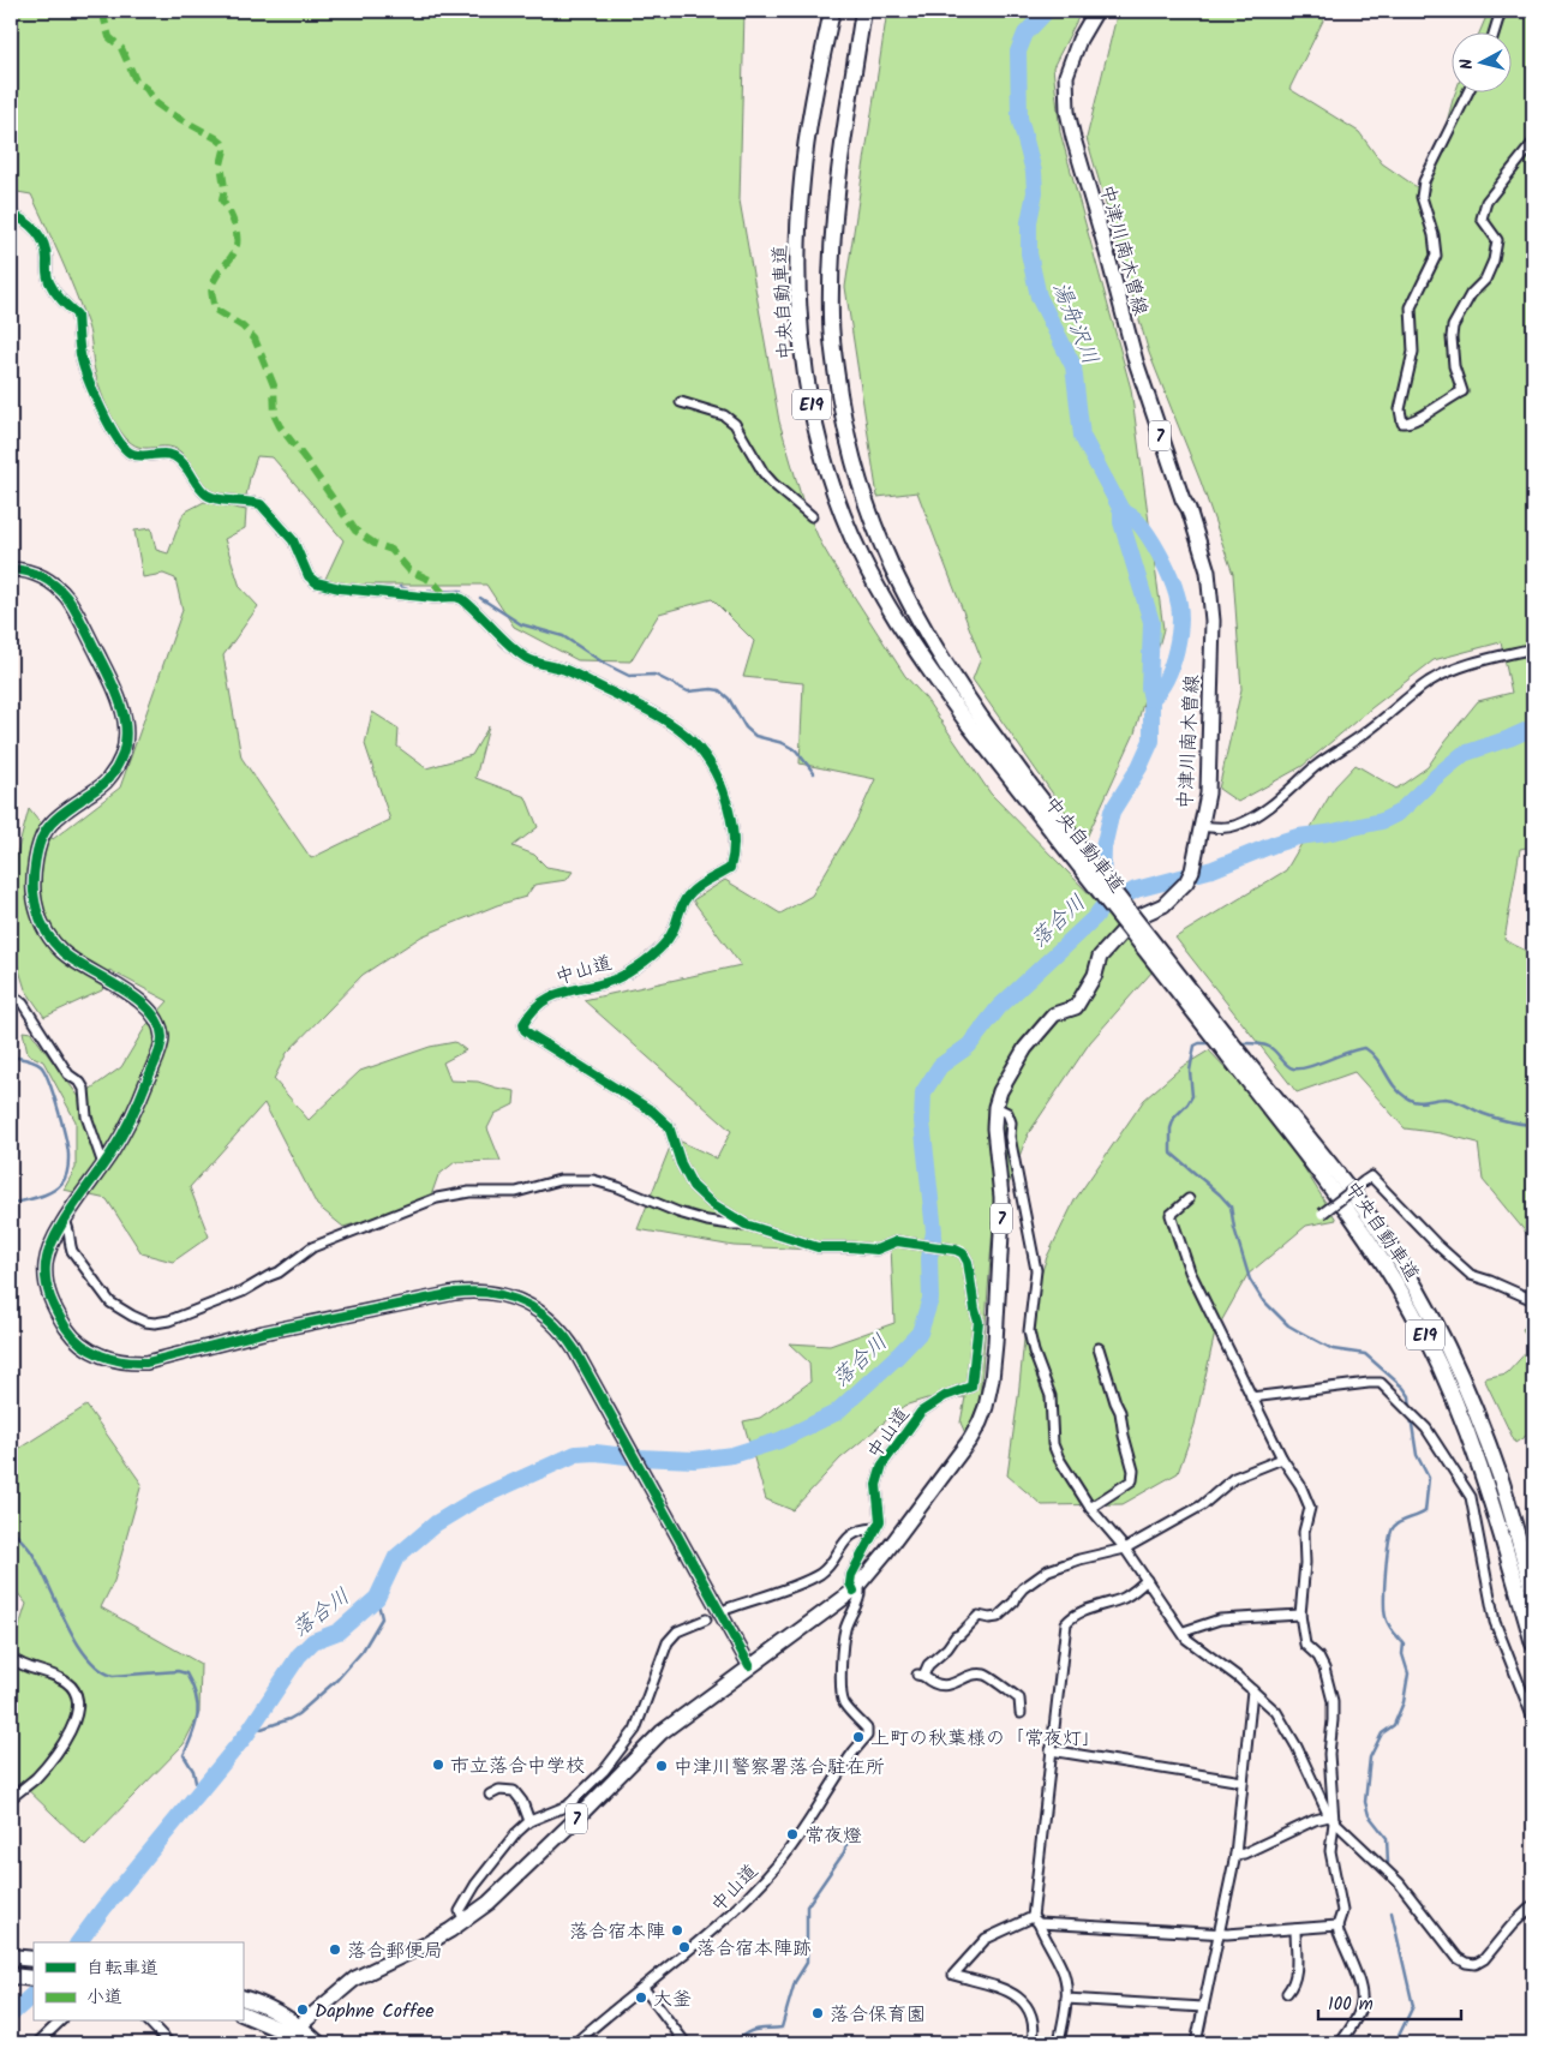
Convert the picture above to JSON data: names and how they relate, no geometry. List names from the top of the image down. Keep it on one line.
{"streets":{"highway":["中央自動車道","E19"],"main road":["中津川南木曽線","7"],"street":["中山道"]},"crossings":[["中津川南木曽線","中山道"]],"water":["湯舟沢川","落合川"],"places":["上町の秋葉様の「常夜灯」","市立落合中学校","中津川警察署落合駐在所","常夜燈","落合宿本陣","落合宿本陣跡","落合郵便局","大釜","Daphne Coffee","落合保育園"],"legend":["自転車道","小道"],"scale_bar":"100 m","north":"left"}
